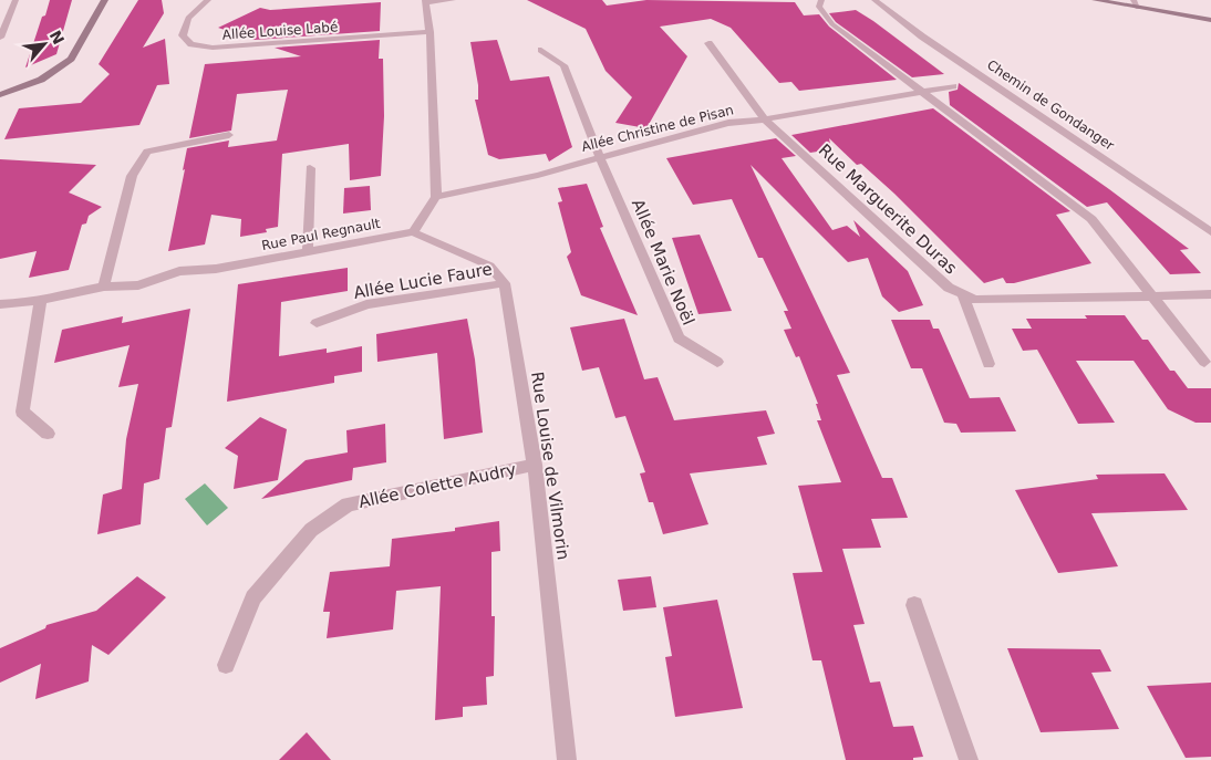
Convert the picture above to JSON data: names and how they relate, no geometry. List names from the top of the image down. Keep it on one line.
{"streets":{"street":["Allée Louise Labé","Chemin de Gondanger","Allée Christine de Pisan","Rue Marguerite Duras","Rue Paul Regnault","Allée Marie Noël","Allée Lucie Faure","Rue Louise de Vilmorin","Allée Colette Audry"]},"crossings":[["Allée Christine de Pisan","Rue Marguerite Duras"],["Allée Christine de Pisan","Allée Marie Noël"],["Allée Lucie Faure","Rue Louise de Vilmorin"],["Rue Louise de Vilmorin","Allée Colette Audry"]],"north":"top right"}
